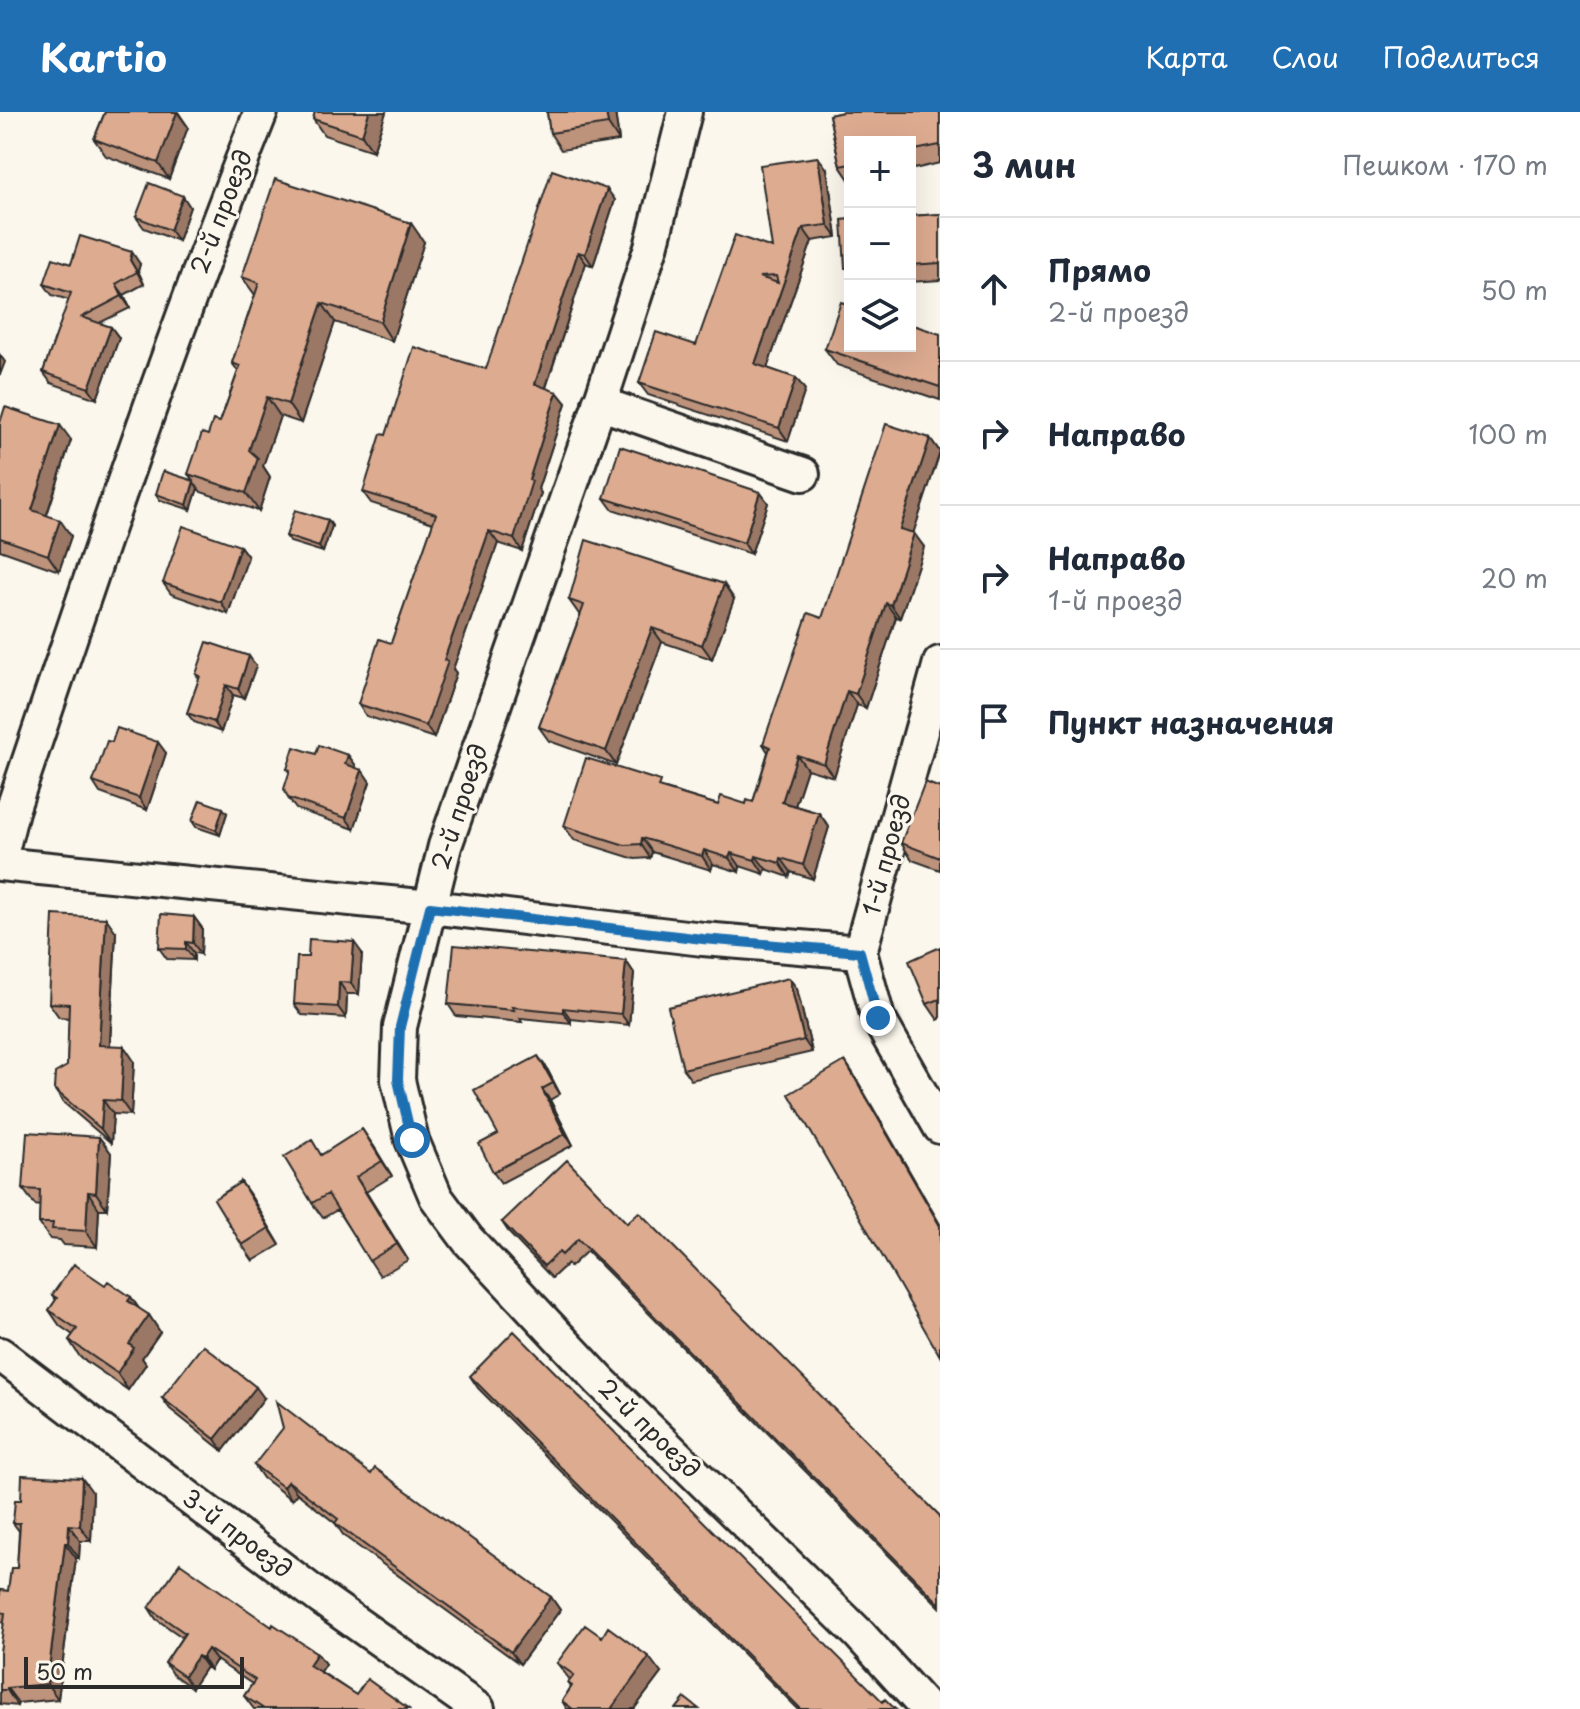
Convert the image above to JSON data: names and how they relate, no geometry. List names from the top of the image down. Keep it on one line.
{"streets":{"street":["2-й проезд","1-й проезд","3-й проезд"]},"scale_bar":"50 m","page":{"header":"Kartio","nav":["Карта","Слои","Поделиться"],"heading":["3 мин","Пешком · 170 m"],"map_buttons":["+","−"],"list":[["Прямо","2-й проезд","50 m"],["Направо","100 m"],["Направо","1-й проезд","20 m"],"Пункт назначения"],"scale":"50 m"}}
